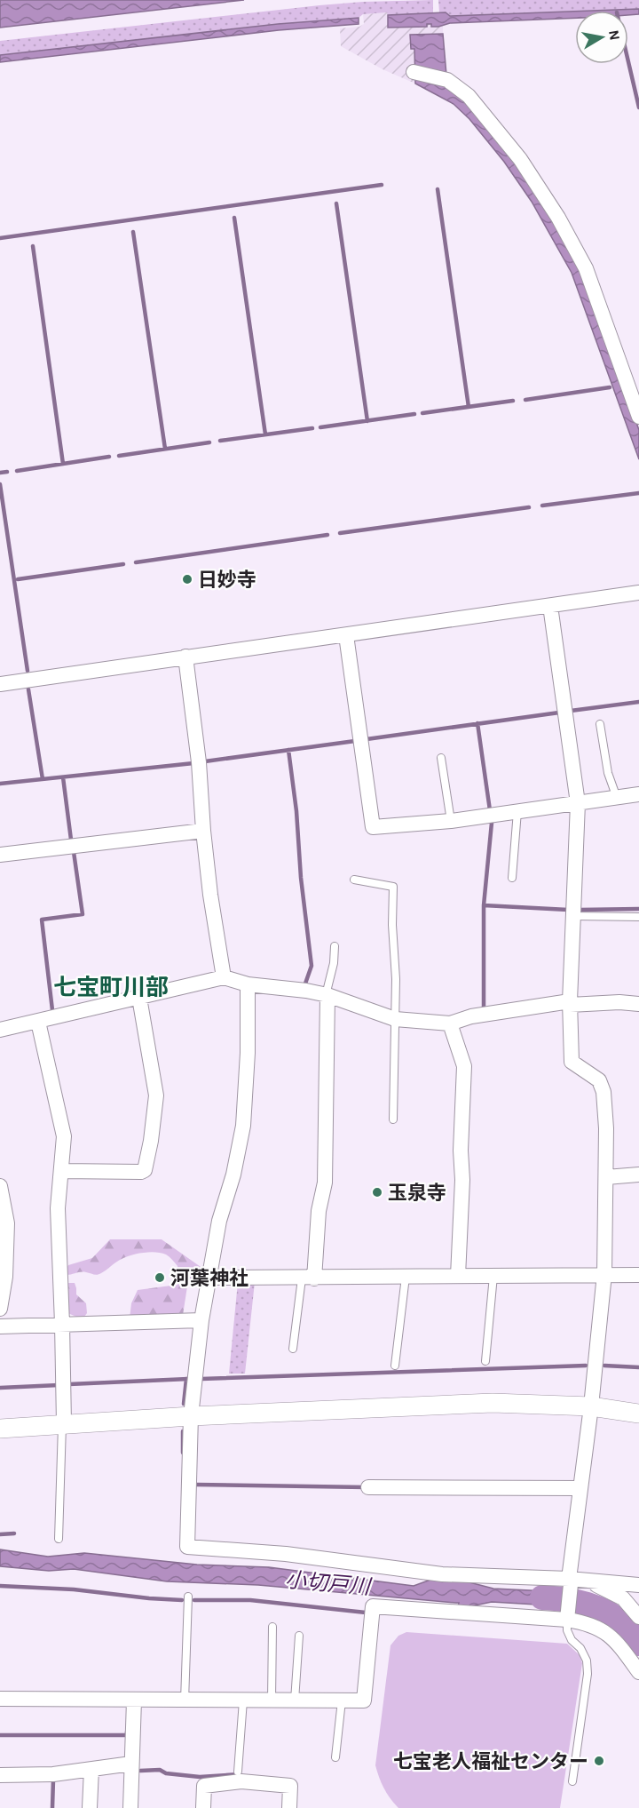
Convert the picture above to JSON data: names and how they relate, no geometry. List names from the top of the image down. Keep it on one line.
{"districts":["七宝町川部"],"water":["小切戸川"],"places":["日妙寺","玉泉寺","河葉神社","七宝老人福祉センター"],"north":"right"}
